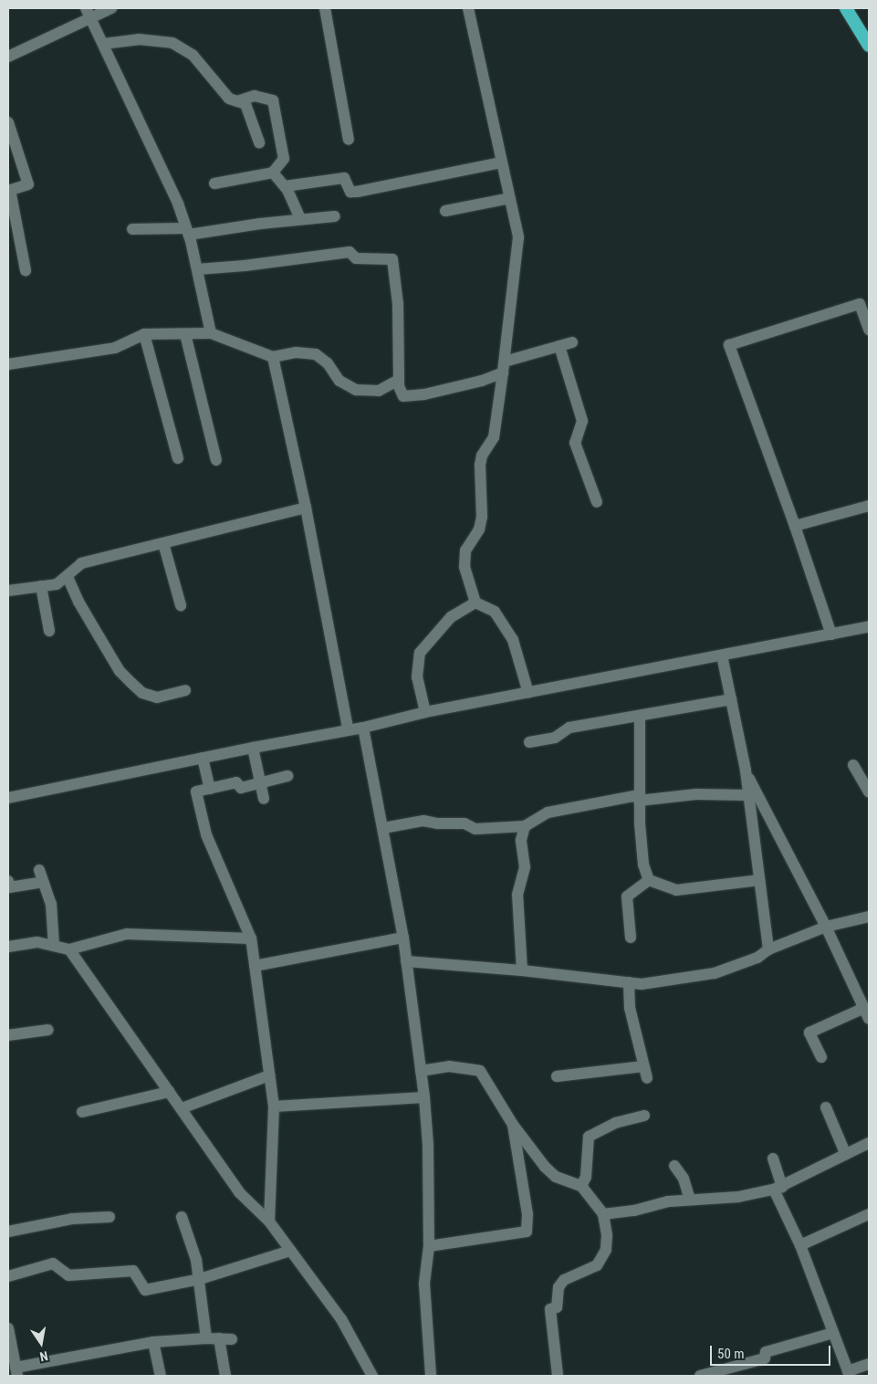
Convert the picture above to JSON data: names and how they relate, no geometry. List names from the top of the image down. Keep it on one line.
{"scale_bar":"50 m","north":"bottom"}
